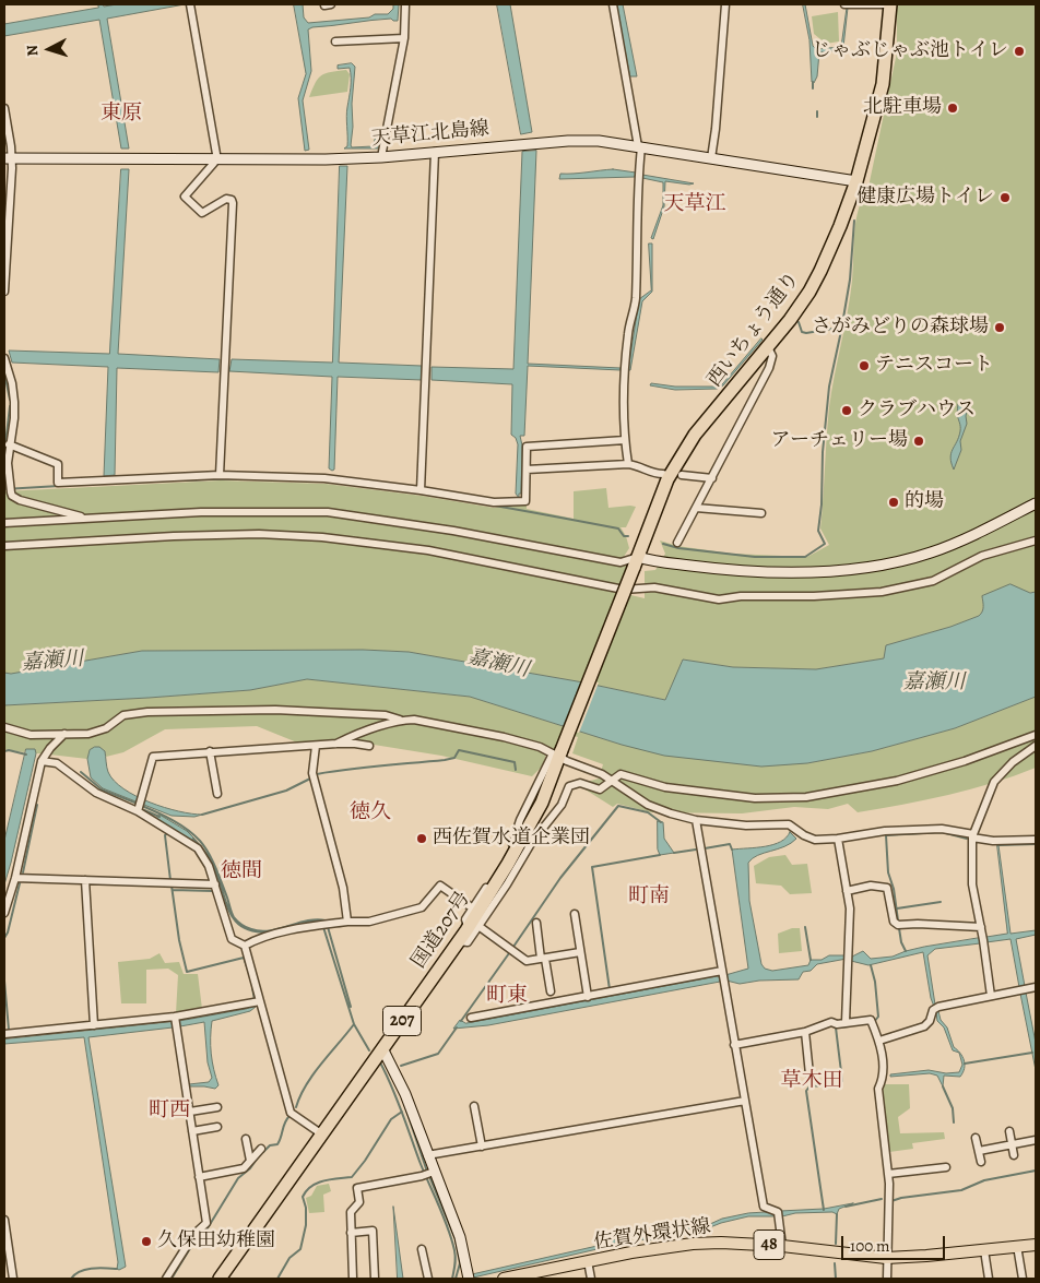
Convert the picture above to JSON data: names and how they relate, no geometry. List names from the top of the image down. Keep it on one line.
{"streets":{"highway":["西いちょう通り","国道207号","207"],"main road":["佐賀外環状線","48"],"street":["天草江北島線"]},"crossings":[["天草江北島線","西いちょう通り"],["西いちょう通り","国道207号"]],"districts":["東原","天草江","徳久","徳間","町南","町東","草木田","町西"],"water":["嘉瀬川"],"places":["じゃぶじゃぶ池トイレ","北駐車場","健康広場トイレ","さがみどりの森球場","テニスコート","クラブハウス","アーチェリー場","的場","西佐賀水道企業団","久保田幼稚園"],"scale_bar":"100 m","north":"left"}
